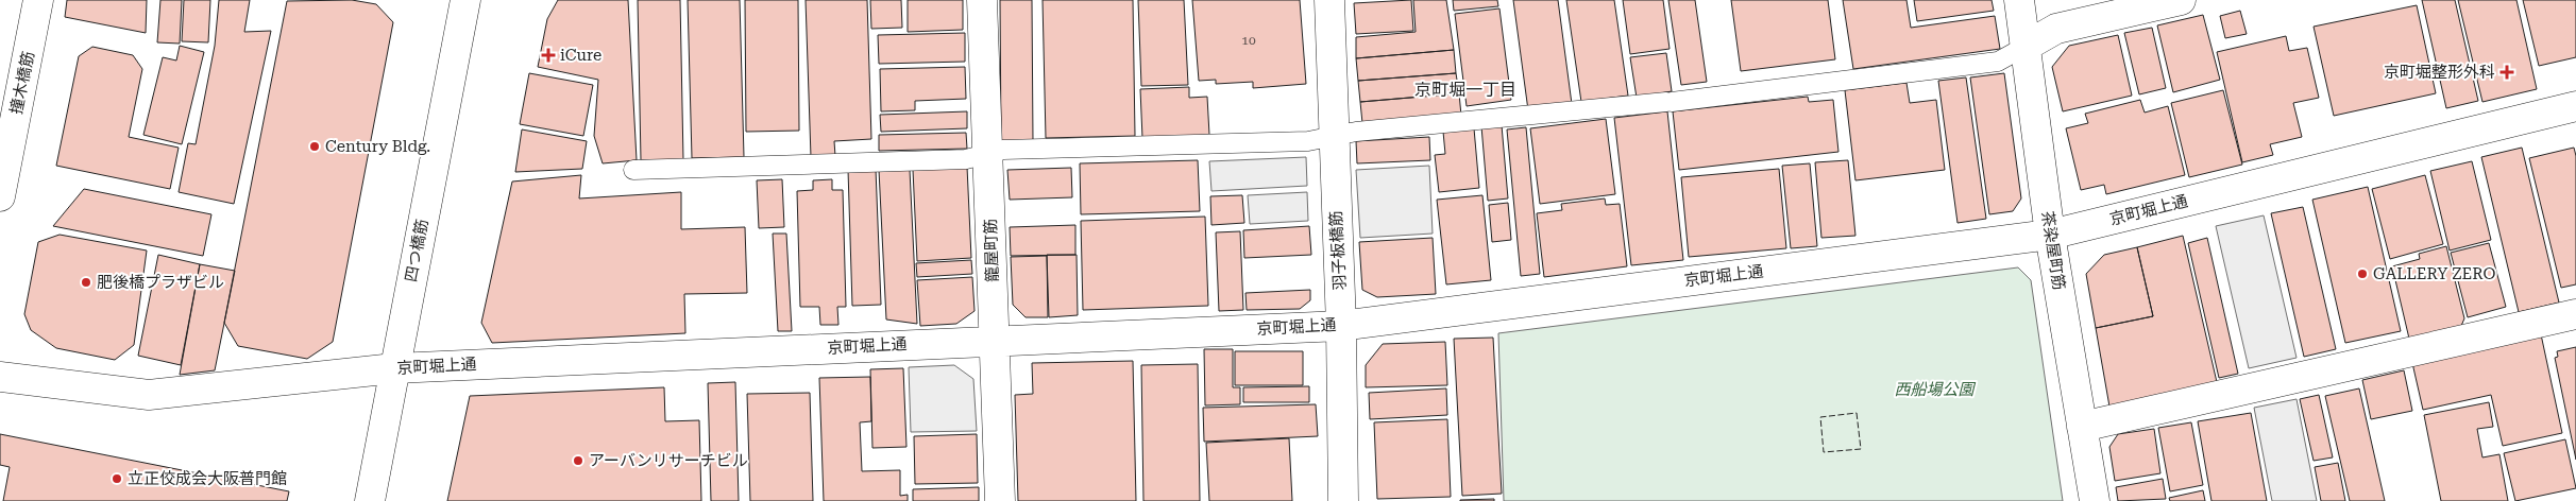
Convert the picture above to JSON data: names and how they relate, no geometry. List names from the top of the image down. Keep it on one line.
{"streets":{"street":["撞木橋筋","京町堀上通","四つ橋筋","籠屋町筋","羽子板橋筋","茶染屋町筋"]},"crossings":[["京町堀上通","四つ橋筋"],["京町堀上通","籠屋町筋"],["京町堀上通","羽子板橋筋"],["京町堀上通","茶染屋町筋"]],"districts":["京町堀一丁目"],"parks":["西船場公園"],"places":{"health":["iCure","京町堀整形外科"],"other":["Century Bldg.","GALLERY ZERO","肥後橋プラザビル","アーバンリサーチビル","立正佼成会大阪普門館"]},"house_numbers":["10"]}
